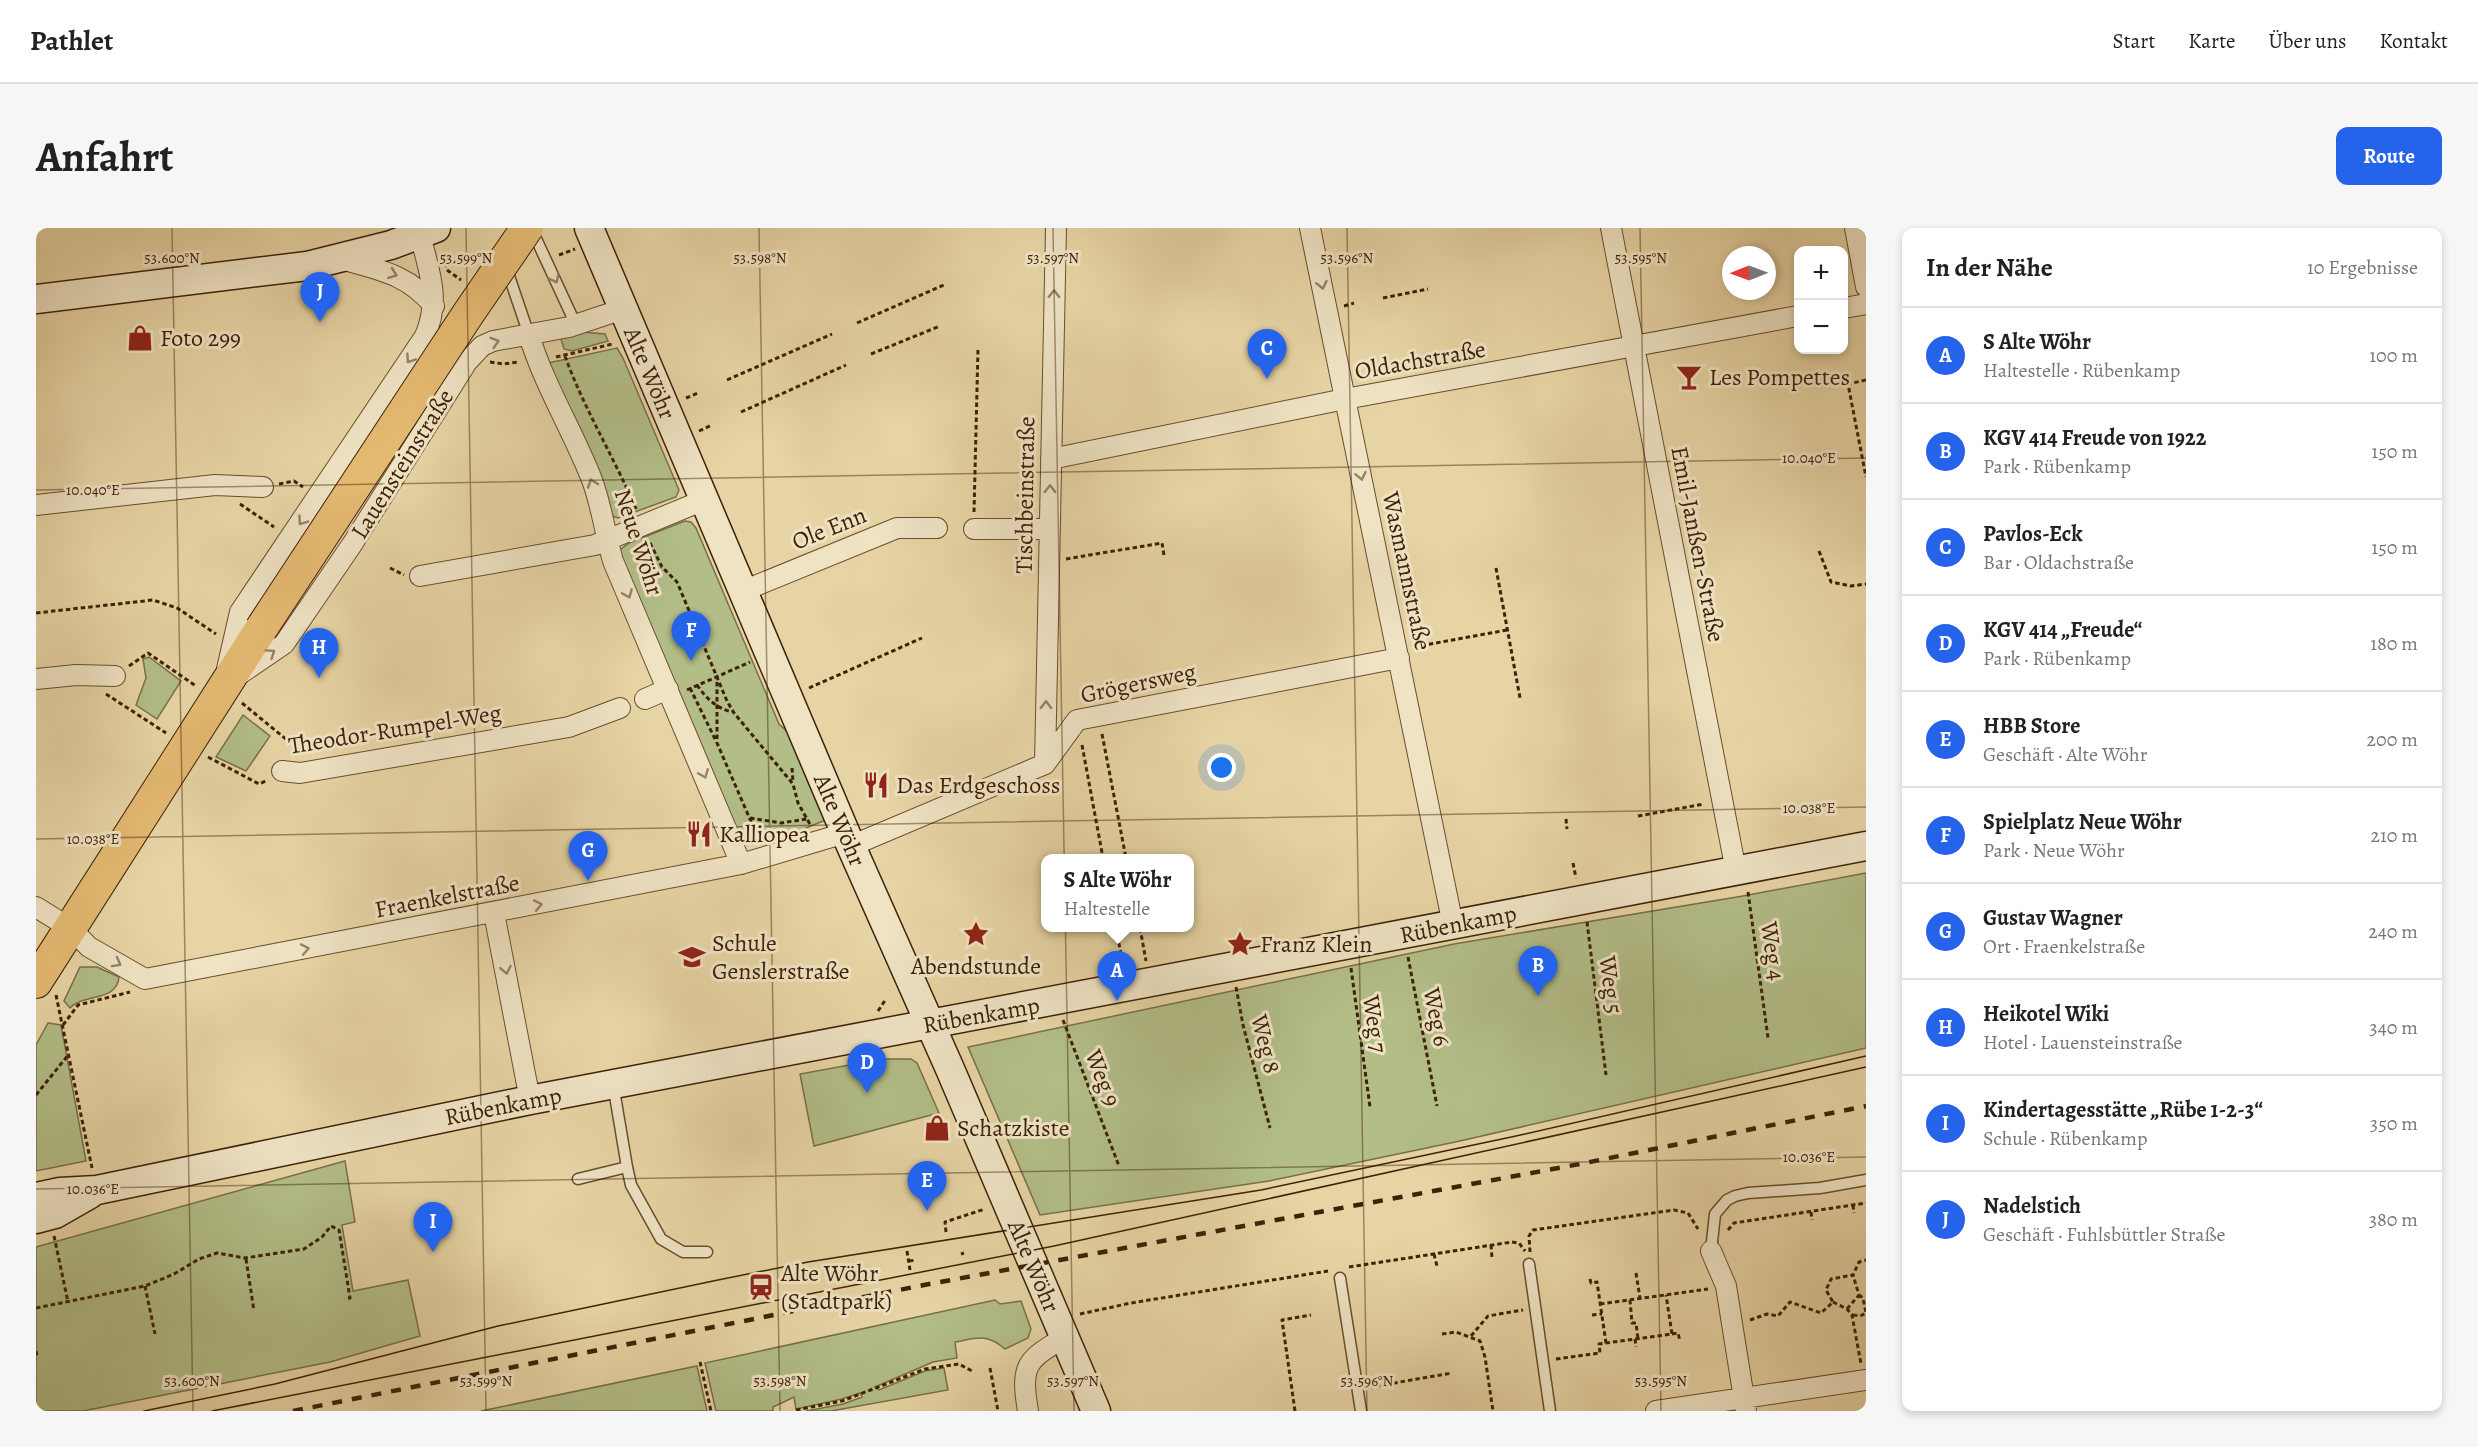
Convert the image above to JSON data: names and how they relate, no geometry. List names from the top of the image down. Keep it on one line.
{"streets":{"main road":["Lauensteinstraße"],"street":["Oldachstraße","Alte Wöhr","Tischbeinstraße","Ole Enn","Neue Wöhr","Emil-Janßen-Straße","Wasmannstraße","Grögersweg","Theodor-Rumpel-Weg","Fraenkelstraße","Rübenkamp"],"path":["Weg 4","Weg 5","Weg 6","Weg 7","Weg 8","Weg 9"]},"crossings":[["Oldachstraße","Tischbeinstraße"],["Oldachstraße","Emil-Janßen-Straße"],["Oldachstraße","Wasmannstraße"],["Alte Wöhr","Lauensteinstraße"],["Alte Wöhr","Ole Enn"],["Alte Wöhr","Fraenkelstraße"],["Alte Wöhr","Rübenkamp"],["Lauensteinstraße","Neue Wöhr"],["Lauensteinstraße","Theodor-Rumpel-Weg"],["Tischbeinstraße","Grögersweg"],["Neue Wöhr","Fraenkelstraße"],["Emil-Janßen-Straße","Rübenkamp"],["Emil-Janßen-Straße","Weg 4"],["Wasmannstraße","Grögersweg"],["Wasmannstraße","Rübenkamp"],["Rübenkamp","Weg 4"],["Rübenkamp","Weg 5"],["Rübenkamp","Weg 6"],["Rübenkamp","Weg 7"],["Rübenkamp","Weg 8"],["Rübenkamp","Weg 9"]],"one_way":["Tischbeinstraße","Wasmannstraße","Fraenkelstraße"],"places":{"shop":["Foto 299","Schatzkiste"],"bar":["Les Pompettes"],"restaurant":["Das Erdgeschoss","Kalliopea"],"place":["Abendstunde","Franz Klein"],"school or university":["Schule Genslerstraße"],"station":["Alte Wöhr (Stadtpark)"]},"north":"left","page":{"header":"Pathlet","nav":["Start","Karte","Über uns","Kontakt"],"buttons":"Route","title":"Anfahrt","heading":["In der Nähe","10 Ergebnisse"],"map_buttons":["+","−"],"pins":["J","C","F","H","G","B","A","D","E","I"],"list":[{"mark":"A","name":"S Alte Wöhr","note":"Haltestelle · Rübenkamp","value":"100 m"},{"mark":"B","name":"KGV 414 Freude von 1922","note":"Park · Rübenkamp","value":"150 m"},{"mark":"C","name":"Pavlos-Eck","note":"Bar · Oldachstraße","value":"150 m"},{"mark":"D","name":"KGV 414 „Freude“","note":"Park · Rübenkamp","value":"180 m"},{"mark":"E","name":"HBB Store","note":"Geschäft · Alte Wöhr","value":"200 m"},{"mark":"F","name":"Spielplatz Neue Wöhr","note":"Park · Neue Wöhr","value":"210 m"},{"mark":"G","name":"Gustav Wagner","note":"Ort · Fraenkelstraße","value":"240 m"},{"mark":"H","name":"Heikotel Wiki","note":"Hotel · Lauensteinstraße","value":"340 m"},{"mark":"I","name":"Kindertagesstätte „Rübe 1-2-3“","note":"Schule · Rübenkamp","value":"350 m"},{"mark":"J","name":"Nadelstich","note":"Geschäft · Fuhlsbüttler Straße","value":"380 m"}],"popup":["S Alte Wöhr","Haltestelle"]},"coordinates":["53.600°N","53.599°N","53.598°N","53.597°N","53.596°N","53.595°N","10.040°E","10.038°E","10.036°E"]}
